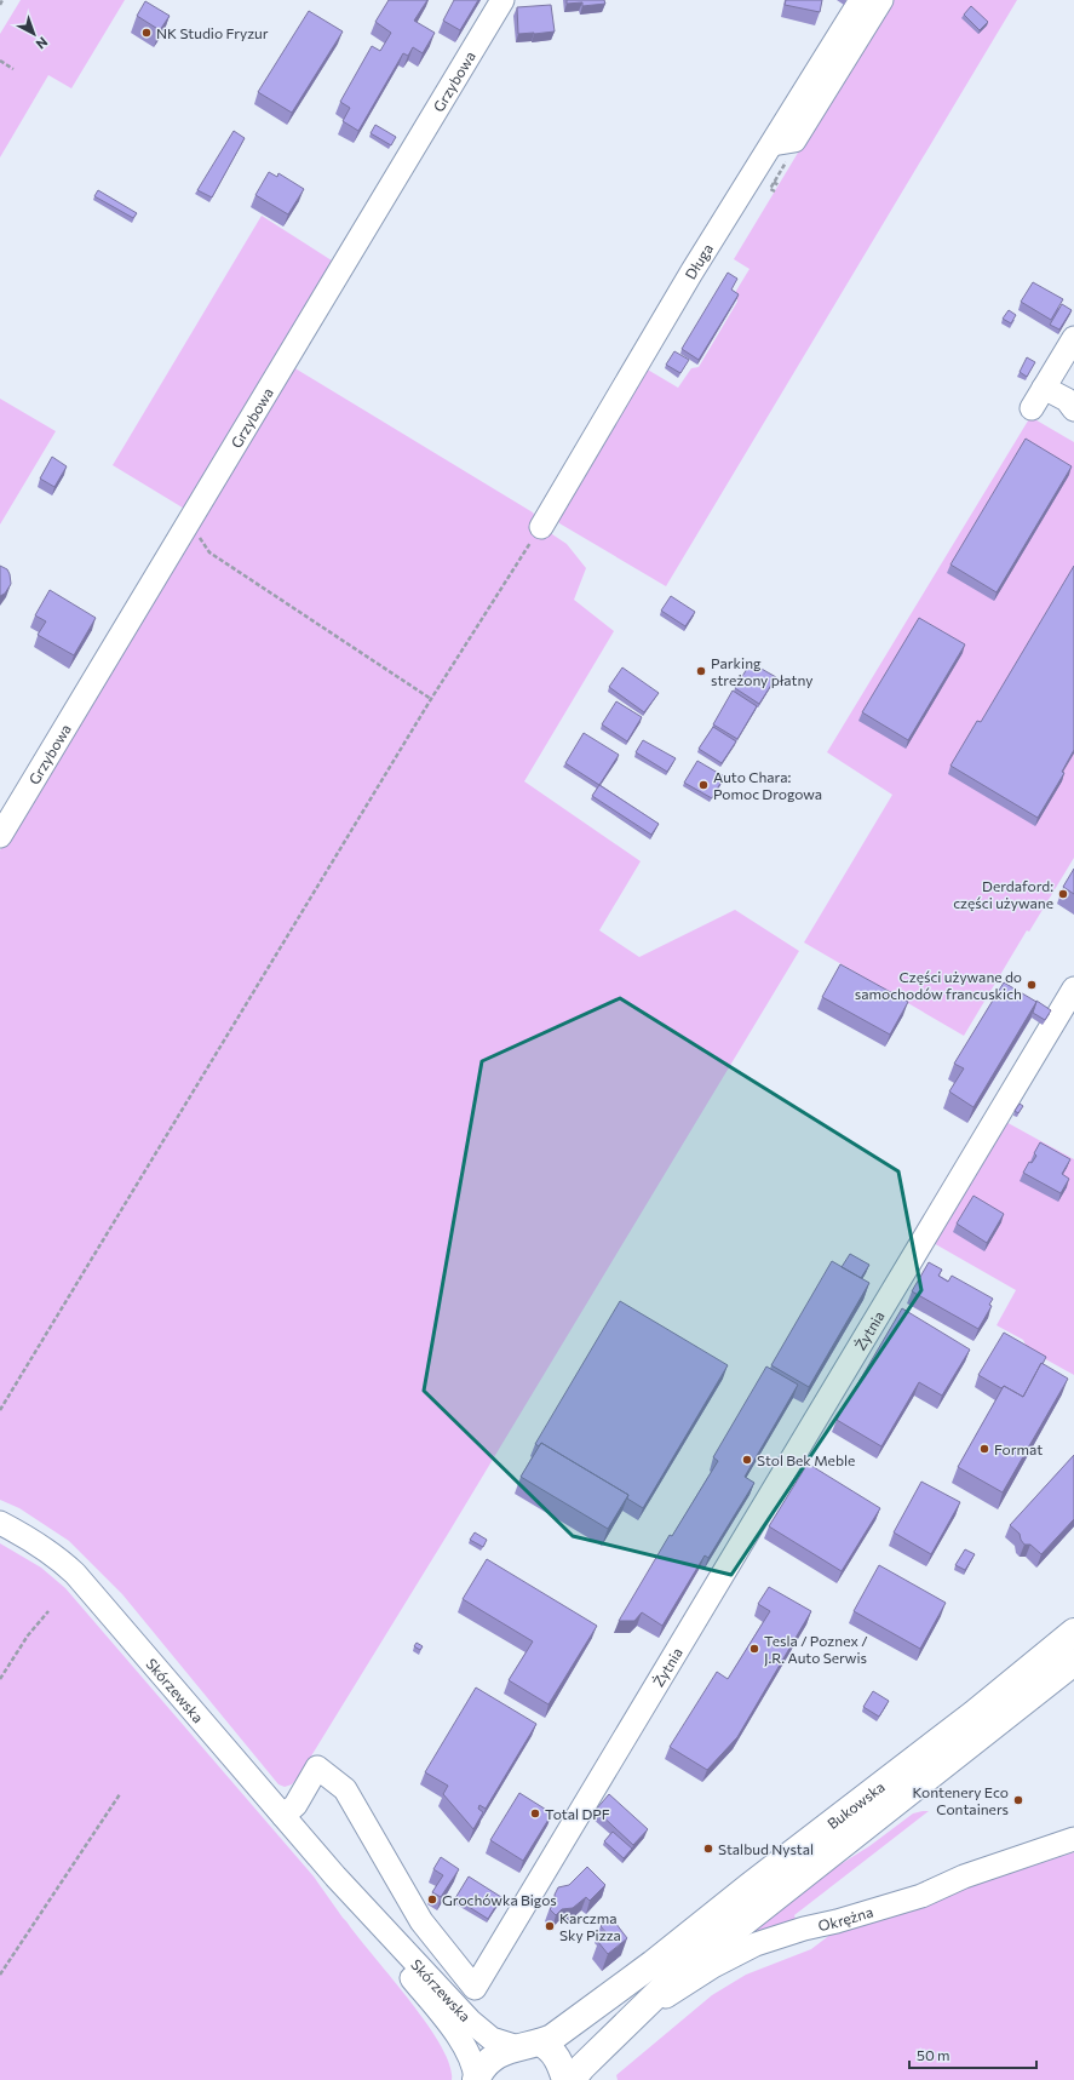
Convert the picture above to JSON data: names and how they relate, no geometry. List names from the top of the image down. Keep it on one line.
{"streets":{"main road":["Bukowska"],"street":["Grzybowa","Długa","Żytnia","Skórzewska","Okrężna"]},"crossings":[["Żytnia","Skórzewska"],["Skórzewska","Bukowska"],["Bukowska","Okrężna"]],"places":["NK Studio Fryzur","Parking streżony płatny","Auto Chara: Pomoc Drogowa","Derdaford: części używane","Części używane do samochodów francuskich","Format","Stol Bek Meble","Tesla / Poznex / J.R. Auto Serwis","Kontenery Eco Containers","Total DPF","Stalbud Nystal","Grochówka Bigos","Karczma Sky Pizza"],"scale_bar":"50 m","north":"bottom right"}
